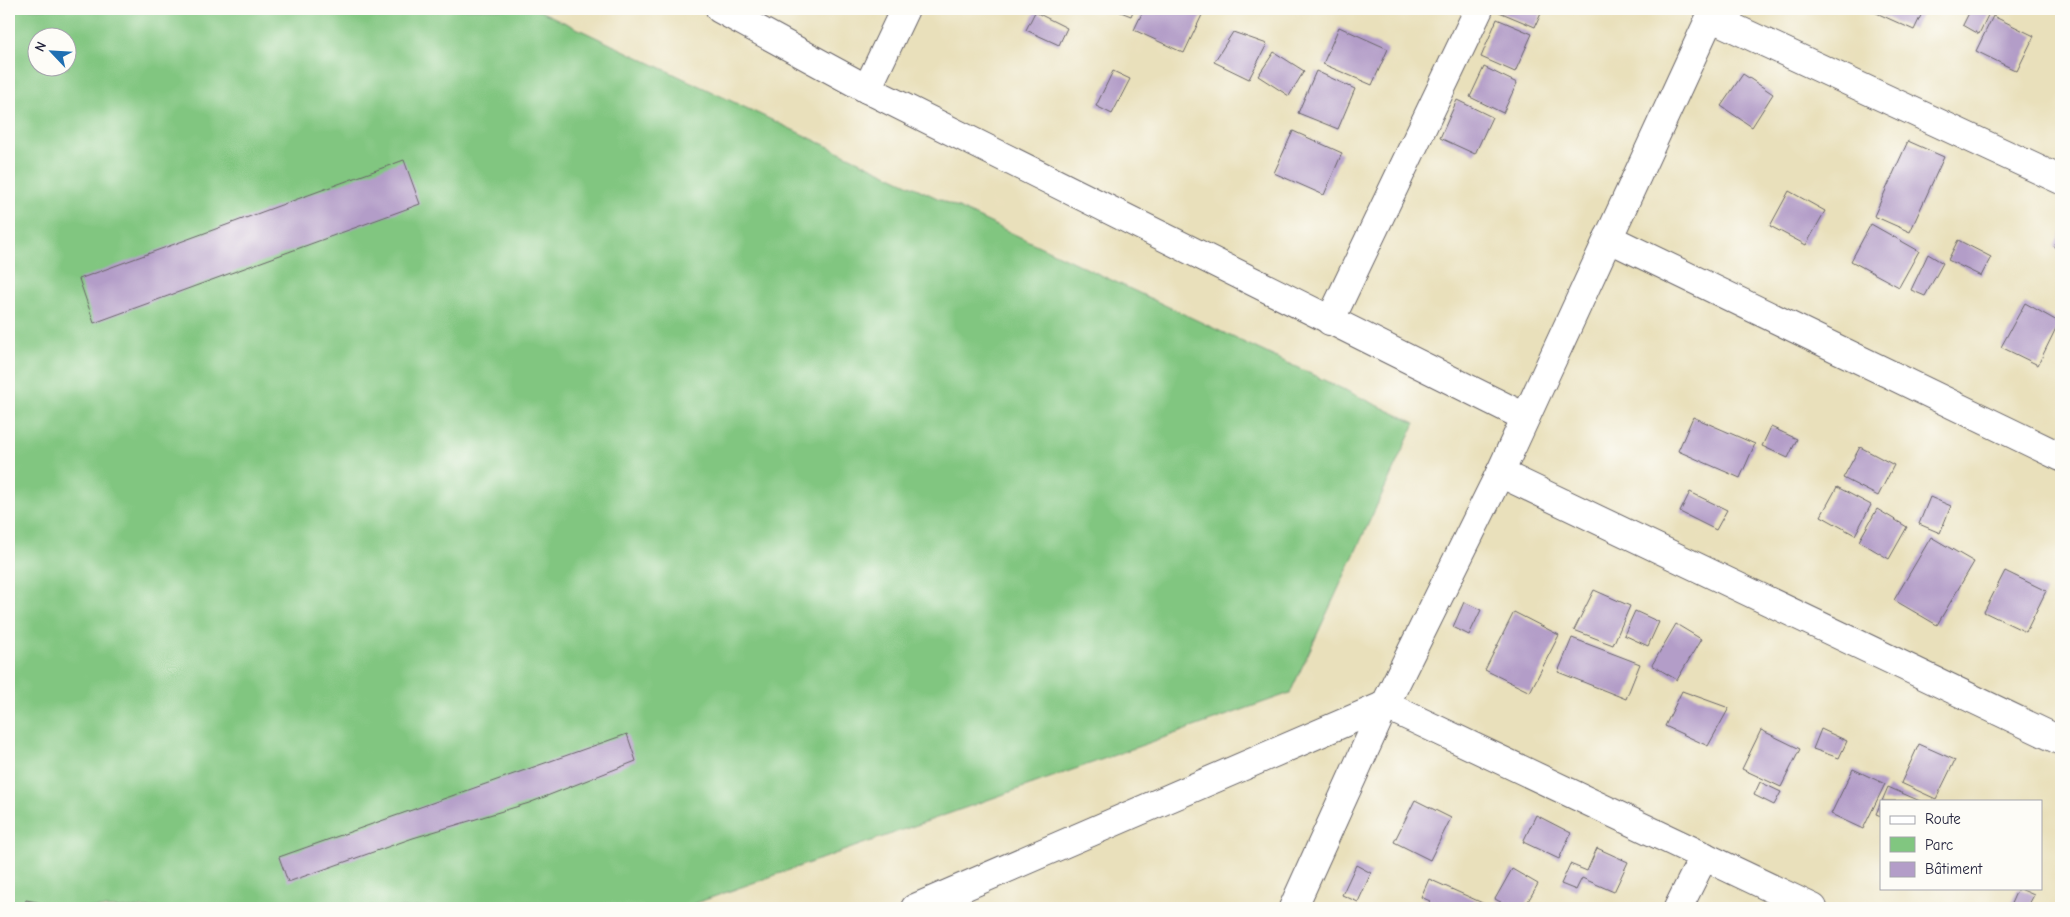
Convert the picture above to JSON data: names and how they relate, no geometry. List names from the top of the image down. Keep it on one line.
{"legend":["Route","Parc","Bâtiment"],"north":"top left"}
